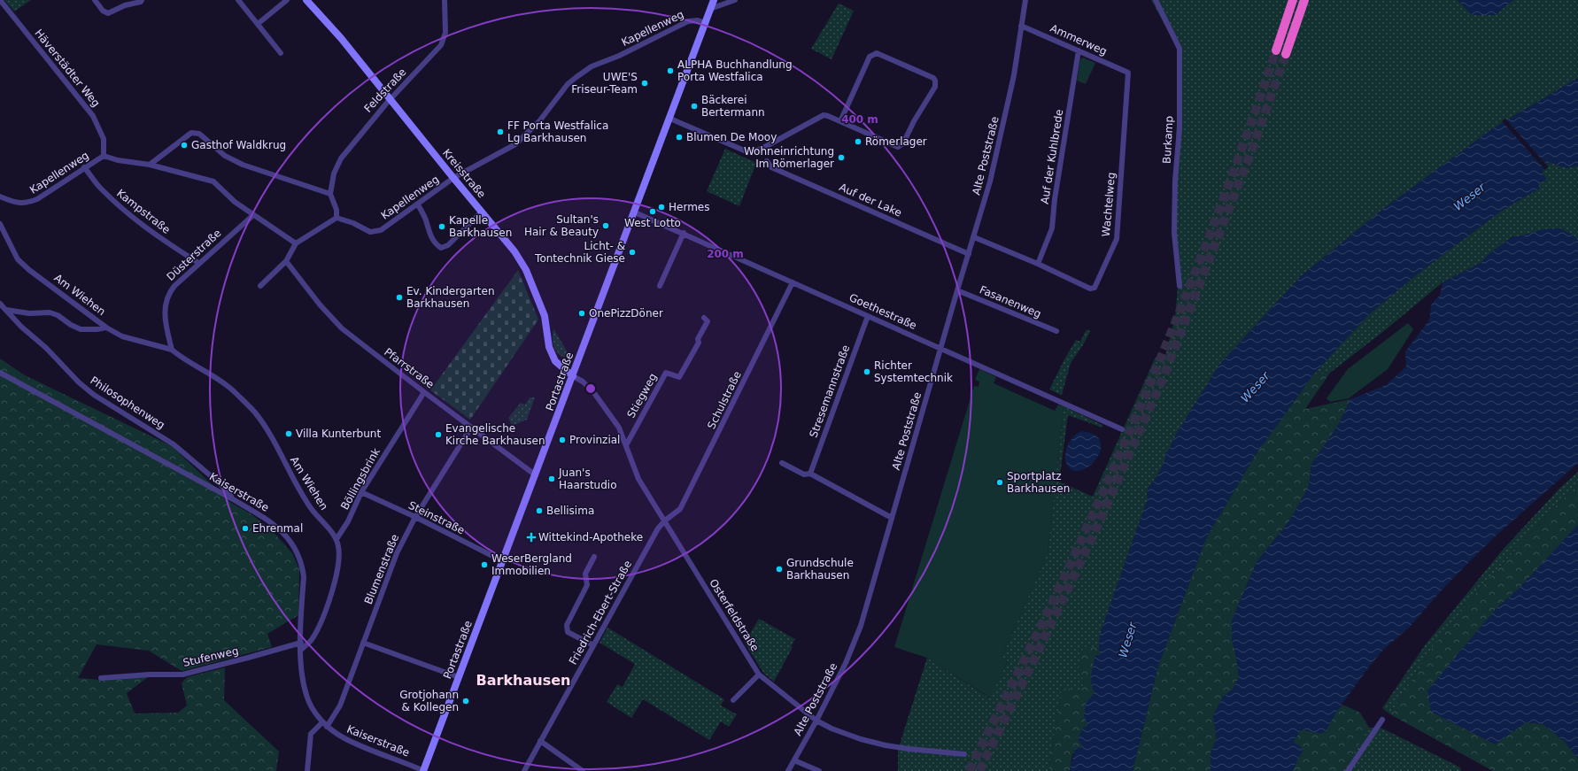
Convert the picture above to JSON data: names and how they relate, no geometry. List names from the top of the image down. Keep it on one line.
{"streets":{"main road":["Kreisstraße","Portastraße"],"street":["Kapellenweg","Ammerweg","Häverstädter Weg","Feldstraße","Burkamp","Alte Poststraße","Auf der Kuhlbrede","Auf der Lake","Wachtelweg","Kampstraße","Düsterstraße","Am Wiehen","Fasanenweg","Goethestraße","Pfarrstraße","Stresemannstraße","Stiegweg","Schulstraße","Philosophenweg","Böllingsbrink","Kaiserstraße","Steinstraße","Blumenstraße","Friedrich-Ebert-Straße","Osterfeldstraße","Stufenweg"]},"crossings":[["Kapellenweg","Häverstädter Weg"],["Kapellenweg","Kreisstraße"],["Kapellenweg","Kampstraße"],["Kapellenweg","Düsterstraße"],["Kapellenweg","Portastraße"],["Ammerweg","Alte Poststraße"],["Ammerweg","Auf der Kuhlbrede"],["Ammerweg","Wachtelweg"],["Feldstraße","Kreisstraße"],["Alte Poststraße","Auf der Lake"],["Alte Poststraße","Wachtelweg"],["Alte Poststraße","Fasanenweg"],["Alte Poststraße","Goethestraße"],["Alte Poststraße","Osterfeldstraße"],["Auf der Kuhlbrede","Wachtelweg"],["Kreisstraße","Portastraße"],["Kreisstraße","Osterfeldstraße"],["Kampstraße","Düsterstraße"],["Düsterstraße","Am Wiehen"],["Am Wiehen","Böllingsbrink"],["Goethestraße","Portastraße"],["Goethestraße","Stresemannstraße"],["Goethestraße","Schulstraße"],["Pfarrstraße","Portastraße"],["Pfarrstraße","Böllingsbrink"],["Pfarrstraße","Blumenstraße"],["Portastraße","Kaiserstraße"],["Portastraße","Steinstraße"],["Portastraße","Osterfeldstraße"],["Stiegweg","Osterfeldstraße"],["Schulstraße","Friedrich-Ebert-Straße"],["Schulstraße","Osterfeldstraße"],["Philosophenweg","Kaiserstraße"],["Böllingsbrink","Steinstraße"],["Kaiserstraße","Blumenstraße"],["Kaiserstraße","Stufenweg"],["Steinstraße","Blumenstraße"],["Friedrich-Ebert-Straße","Osterfeldstraße"]],"districts":["Barkhausen"],"water":["Weser"],"places":{"other":["ALPHA Buchhandlung Porta Westfalica","UWE'S Friseur-Team","Bäckerei Bertermann","FF Porta Westfalica Lg Barkhausen","Blumen De Mooy","Römerlager","Gasthof Waldkrug","Wohneinrichtung Im Römerlager","Hermes","West Lotto","Sultan's Hair & Beauty","Kapelle Barkhausen","Licht- & Tontechnik Giese","Ev. Kindergarten Barkhausen","OnePizzDöner","Richter Systemtechnik","Villa Kunterbunt","Evangelische Kirche Barkhausen","Provinzial","Juan's Haarstudio","Sportplatz Barkhausen","Bellisima","Ehrenmal","WeserBergland Immobilien","Grundschule Barkhausen","Grotjohann & Kollegen"],"health":["Wittekind-Apotheke"]},"rings":["400 m","200 m"]}
